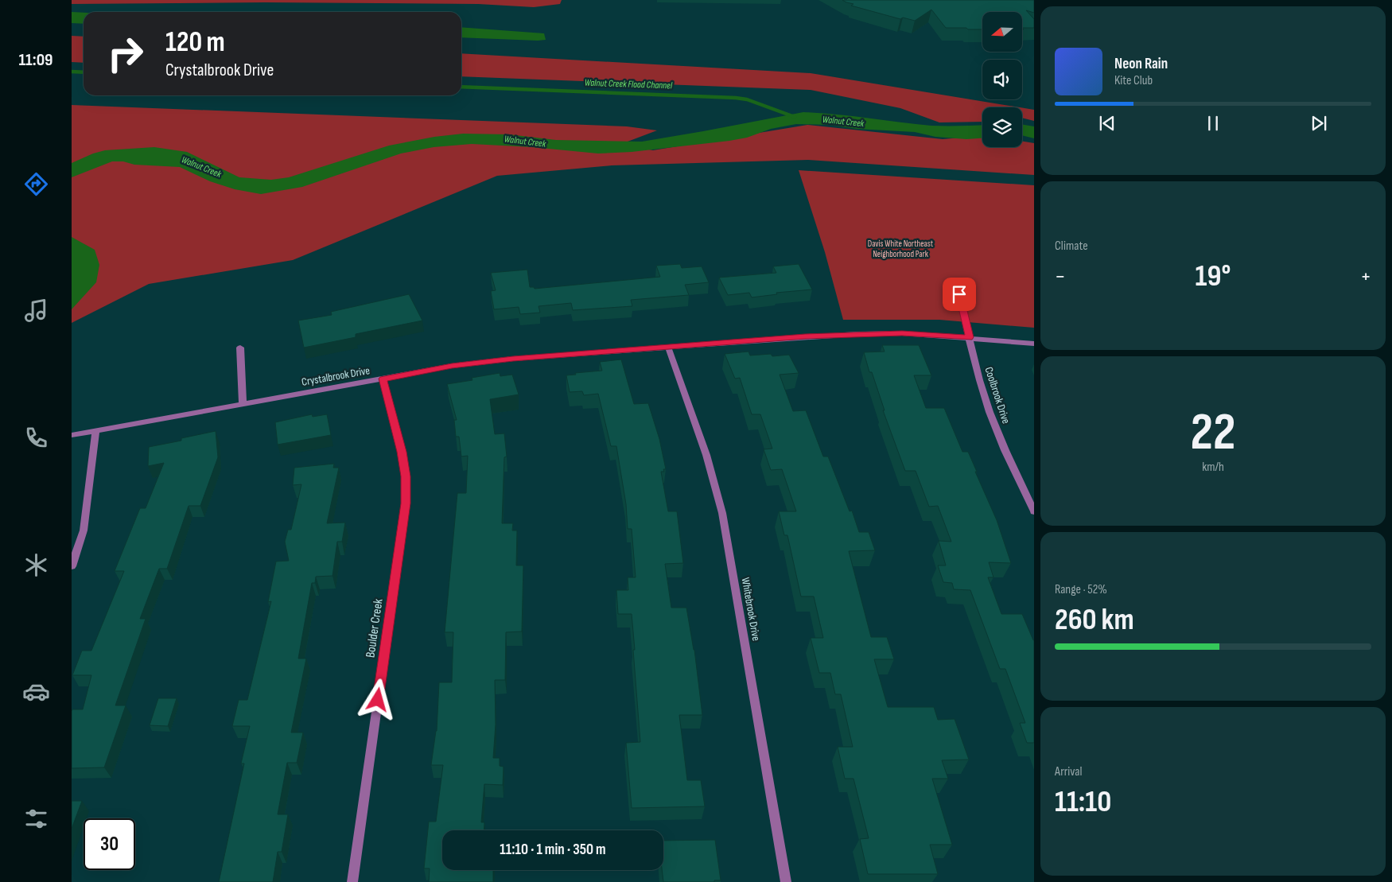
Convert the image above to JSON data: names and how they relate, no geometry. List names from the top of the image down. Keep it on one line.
{"streets":{"street":["Crystalbrook Drive","Coolbrook Drive","Whitebrook Drive","Boulder Creek"]},"crossings":[["Crystalbrook Drive","Coolbrook Drive"],["Crystalbrook Drive","Whitebrook Drive"],["Crystalbrook Drive","Boulder Creek"]],"water":["Walnut Creek Flood Channel","Walnut Creek"],"parks":["Davis White Northeast Neighborhood Park"],"north":"left","page":{"tabs":"11:09","turn":["120 m","Crystalbrook Drive"],"song":["Neon Rain","Kite Club"],"tile":["Climate",["22","km/h"],["Range · 52%","260 km"],["Arrival","11:10"]],"heat":["−","19°","+"],"limit":"30","trip":"11:10 · 1 min · 350 m"}}
